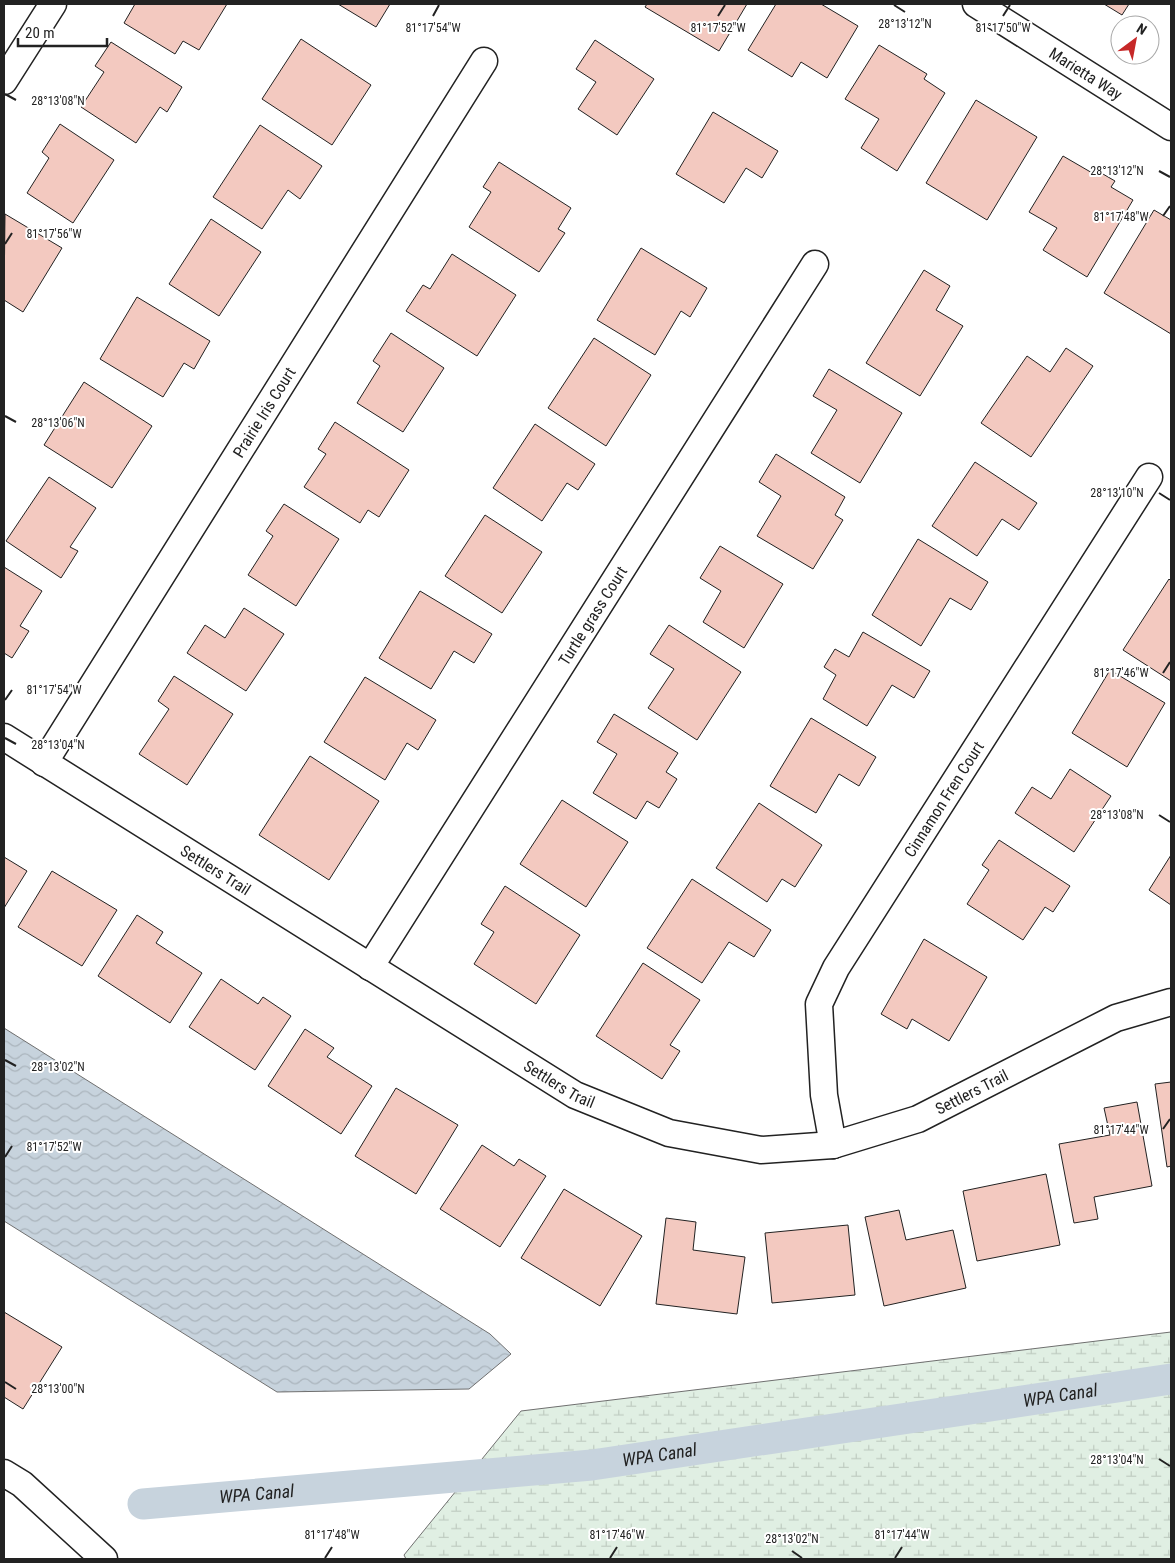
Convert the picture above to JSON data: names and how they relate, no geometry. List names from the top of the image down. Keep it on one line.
{"streets":{"street":["Marietta Way","Prairie Iris Court","Turtle grass Court","Cinnamon Fren Court","Settlers Trail"]},"crossings":[["Prairie Iris Court","Settlers Trail"],["Turtle grass Court","Settlers Trail"],["Cinnamon Fren Court","Settlers Trail"]],"water":["WPA Canal"],"scale_bar":"20 m","north":"top right","coordinates":["28°13'12\"N","81°17'54\"W","81°17'52\"W","81°17'50\"W","28°13'08\"N","81°17'48\"W","81°17'56\"W","28°13'06\"N","28°13'10\"N","81°17'46\"W","28°13'04\"N","28°13'02\"N","81°17'44\"W","28°13'00\"N"]}
